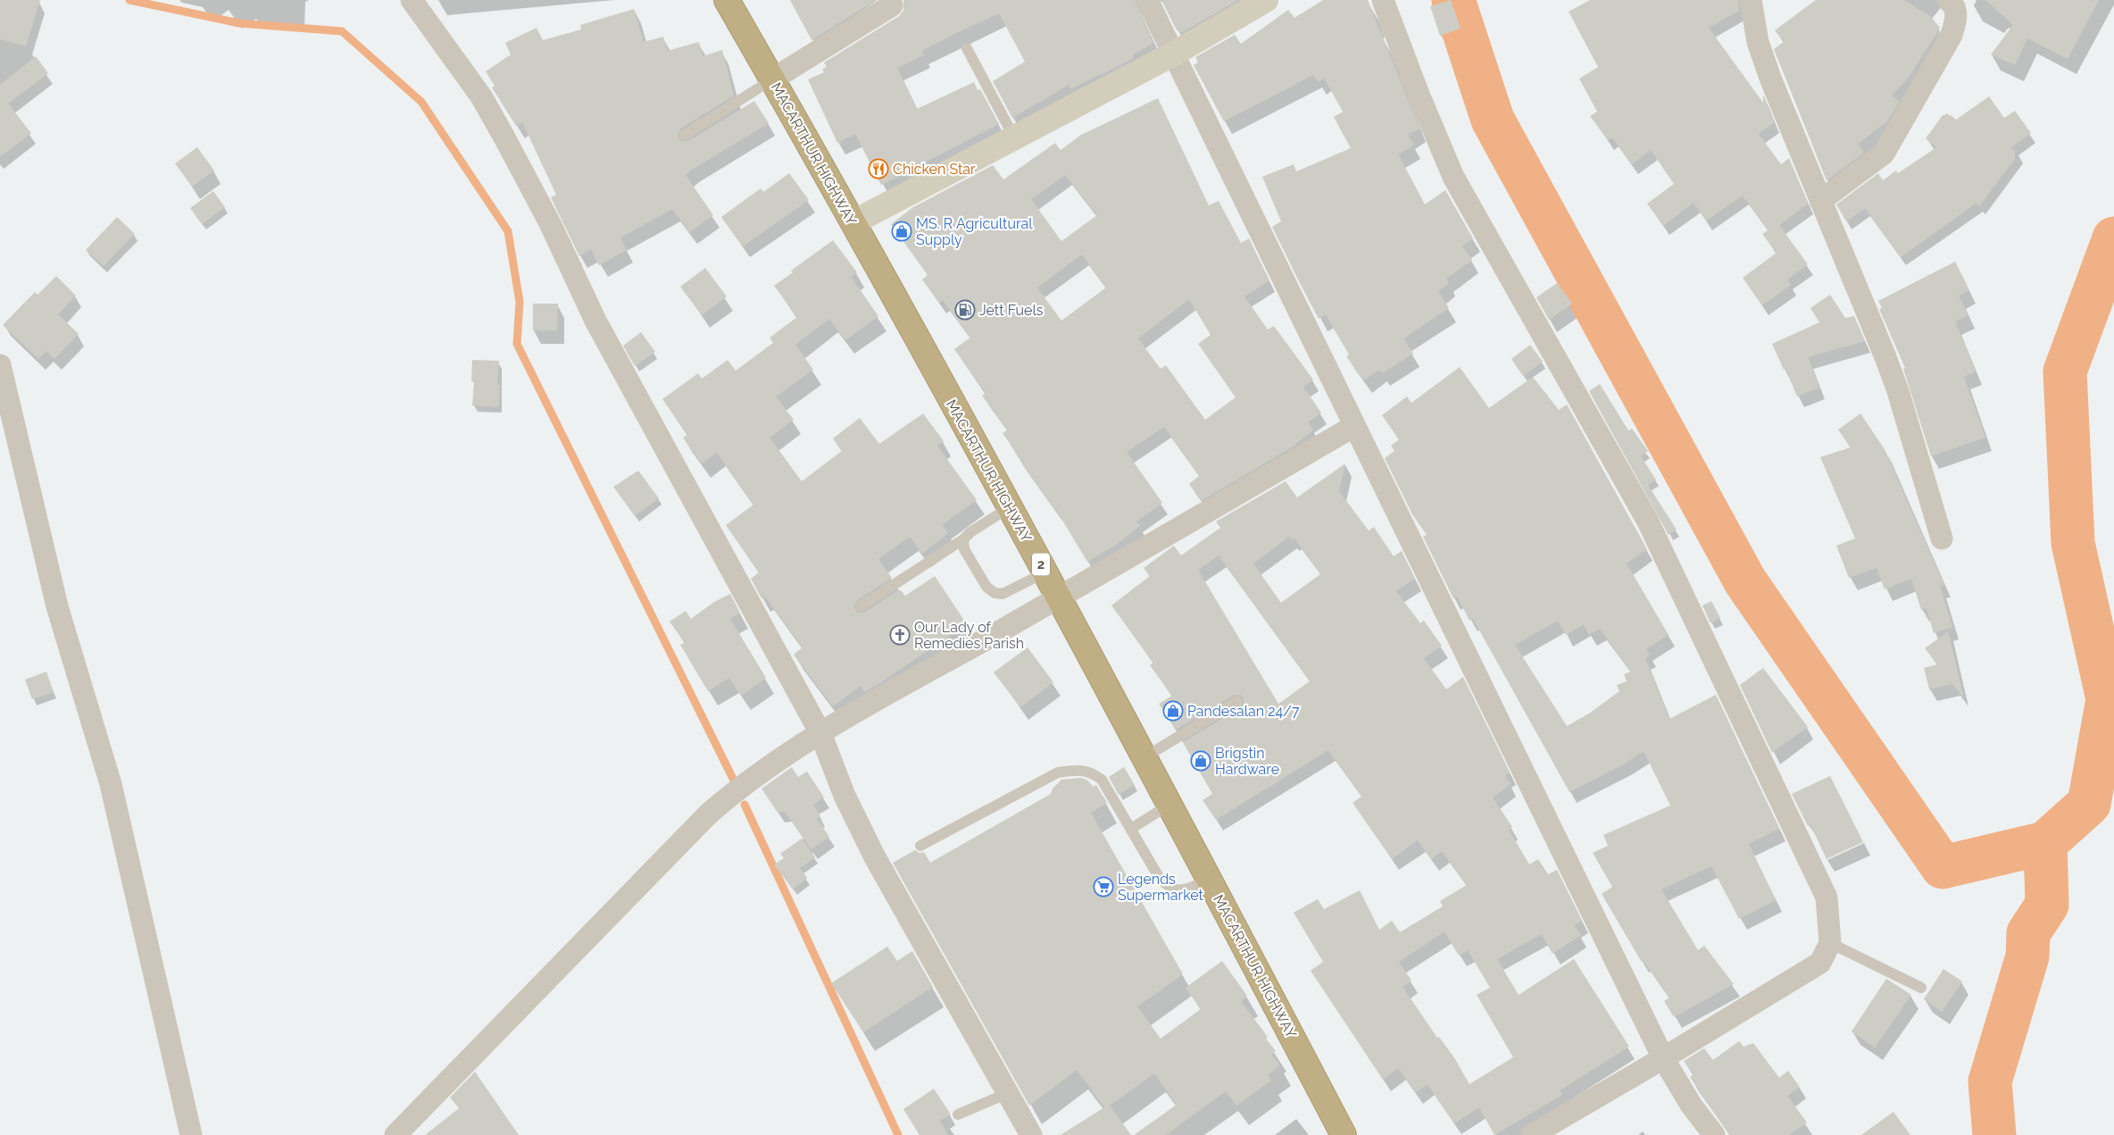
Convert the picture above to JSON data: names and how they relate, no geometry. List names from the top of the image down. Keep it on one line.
{"streets":{"highway":["MACARTHUR HIGHWAY","2"]},"places":{"restaurant":["Chicken Star"],"shop":["MS. R Agricultural Supply","Pandesalan 24/7","Brigstin Hardware"],"fuel station":["Jett Fuels"],"church":["Our Lady of Remedies Parish"],"supermarket":["Legends Supermarket"]}}
